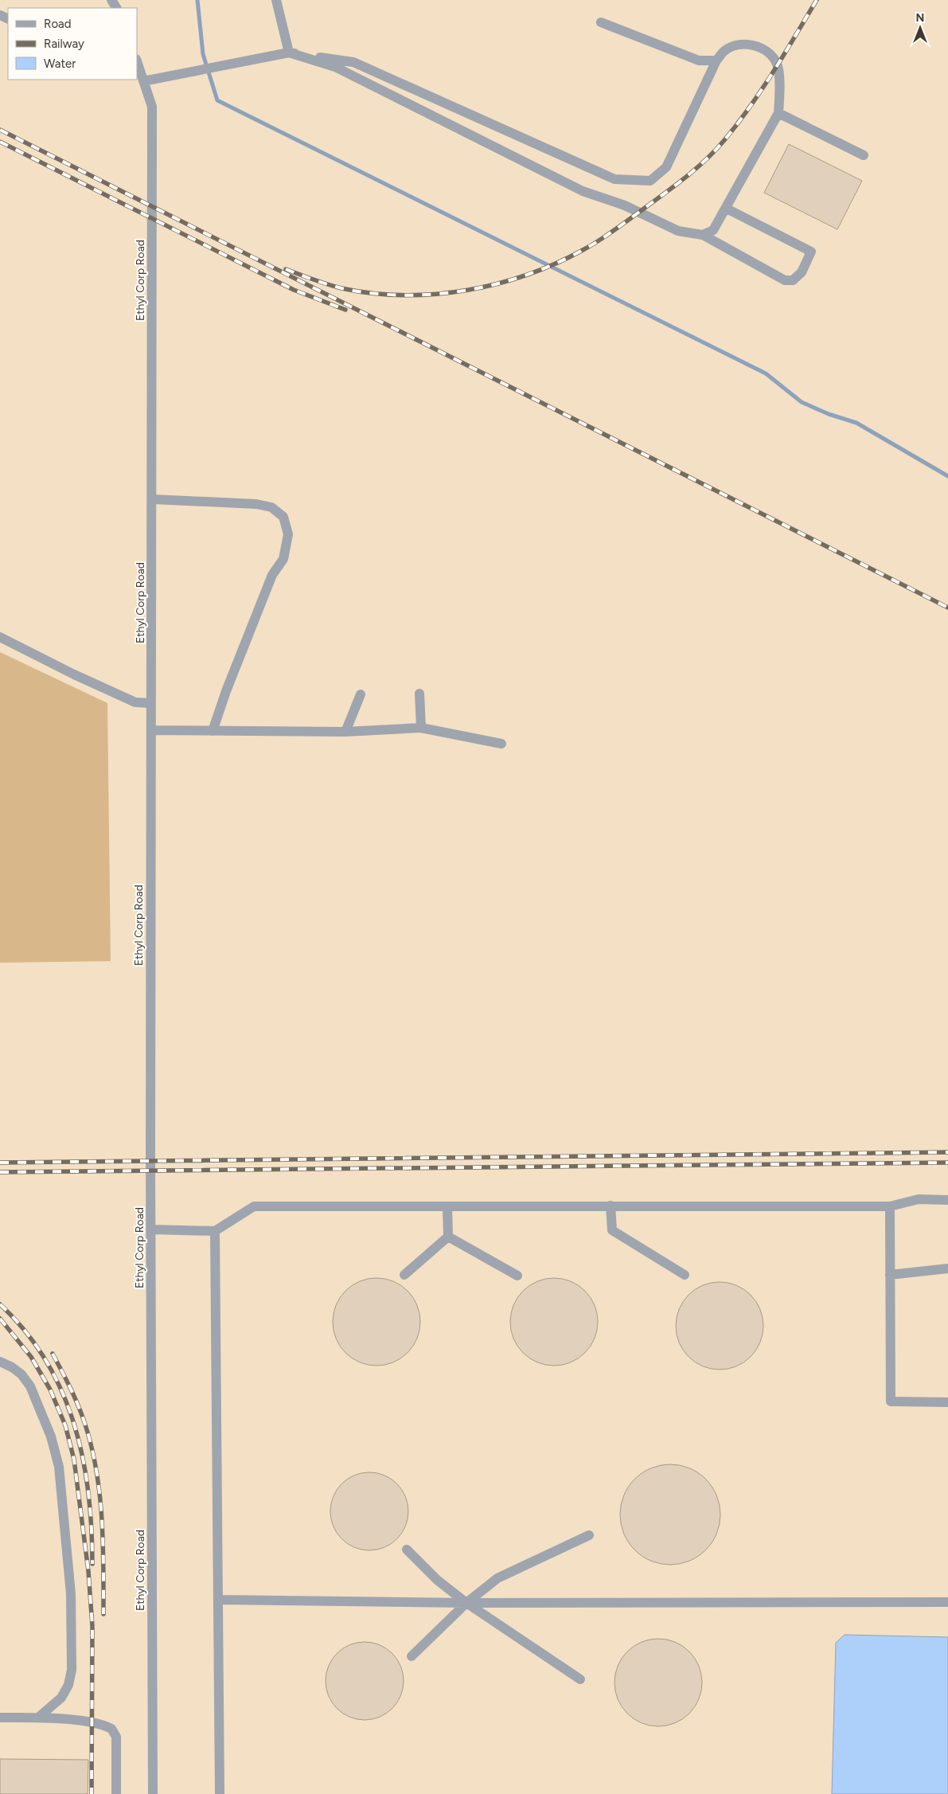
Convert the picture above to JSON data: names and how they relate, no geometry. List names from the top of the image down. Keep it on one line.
{"streets":{"lane":["Ethyl Corp Road"]},"legend":["Road","Railway","Water"],"north":"top"}
